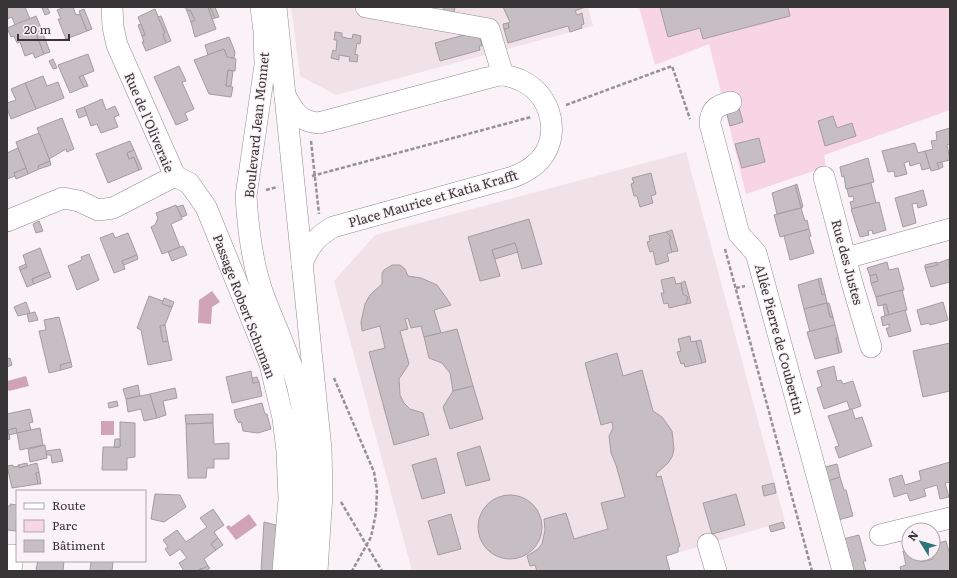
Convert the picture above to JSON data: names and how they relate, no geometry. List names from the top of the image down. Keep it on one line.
{"streets":{"street":["Rue de l'Oliveraie","Boulevard Jean Monnet","Place Maurice et Katia Krafft","Rue des Justes","Passage Robert Schuman","Allée Pierre de Coubertin"]},"crossings":[["Rue de l'Oliveraie","Passage Robert Schuman"],["Boulevard Jean Monnet","Place Maurice et Katia Krafft"]],"legend":["Route","Parc","Bâtiment"],"scale_bar":"20 m","north":"top left"}
